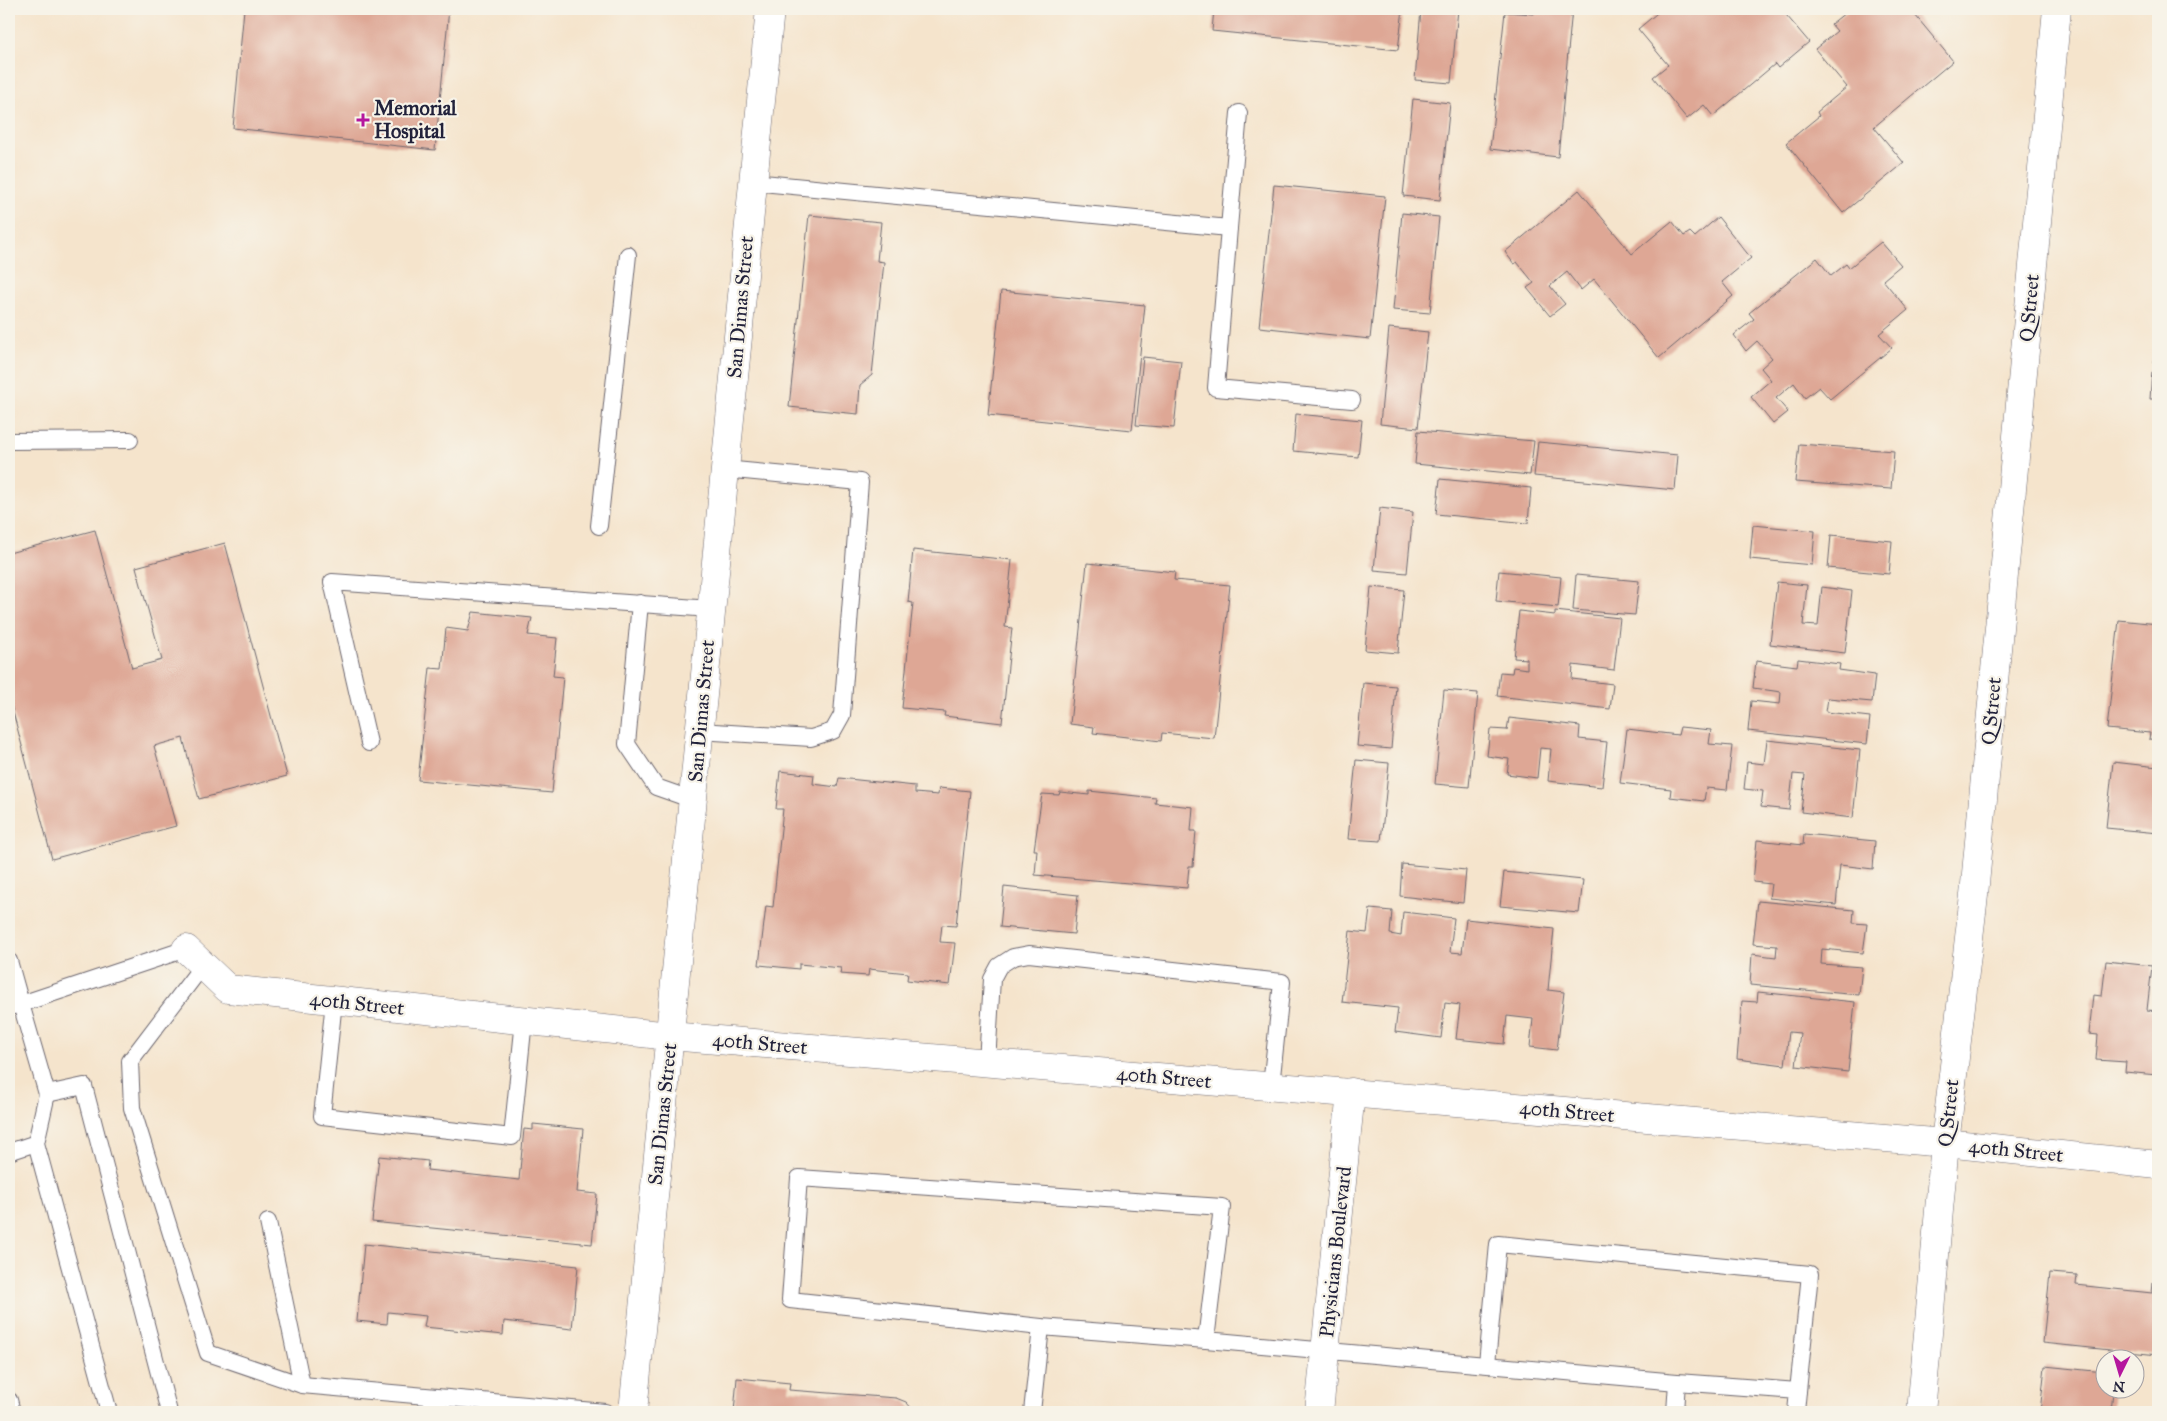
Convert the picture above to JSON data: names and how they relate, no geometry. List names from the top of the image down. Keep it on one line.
{"streets":{"street":["San Dimas Street","Q Street","40th Street","Physicians Boulevard"]},"crossings":[["San Dimas Street","40th Street"],["Q Street","40th Street"],["40th Street","Physicians Boulevard"]],"places":{"health":["Memorial Hospital"]},"north":"bottom"}
